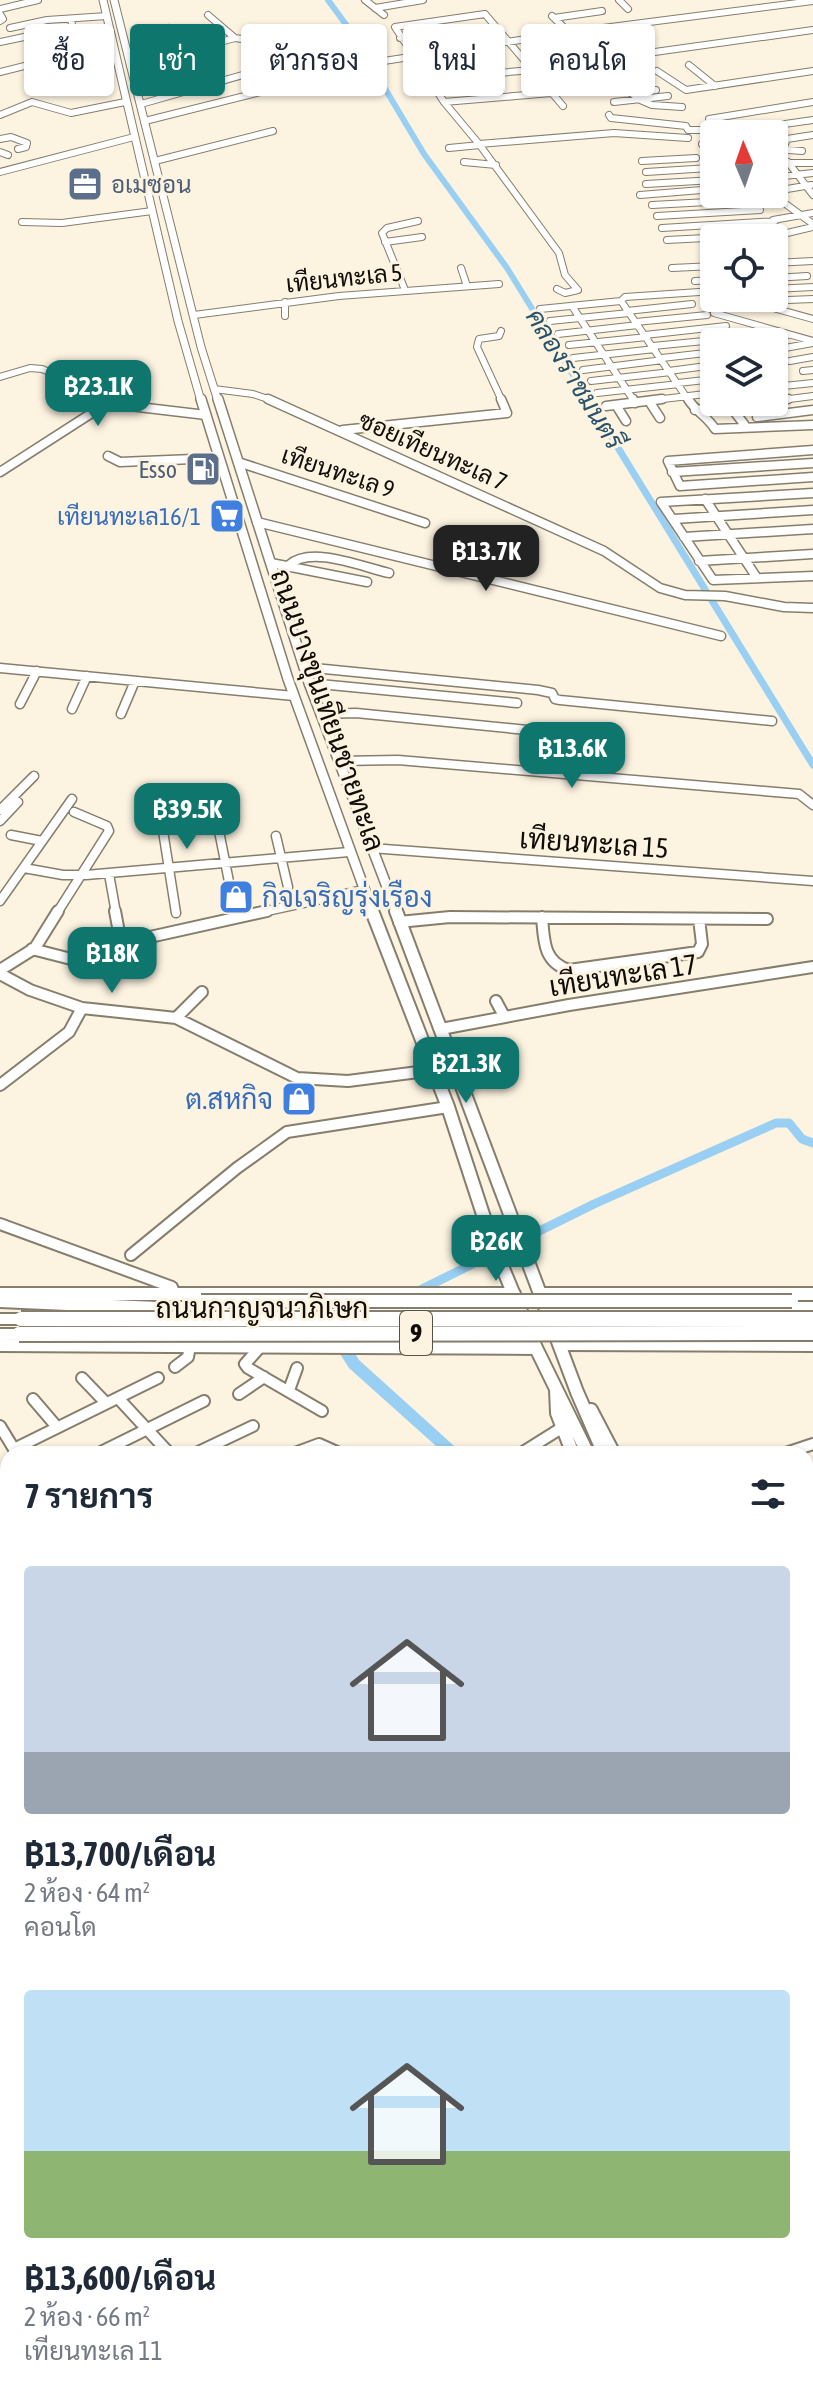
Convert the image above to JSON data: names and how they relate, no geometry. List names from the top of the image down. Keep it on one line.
{"streets":{"highway":["ถนนกาญจนาภิเษก","9"],"main road":["ถนนบางขุนเทียนชายทะเล"],"street":["เทียนทะเล 5","ซอยเทียนทะเล 7","เทียนทะเล 9","เทียนทะเล 15","เทียนทะเล 17"]},"crossings":[["เทียนทะเล 5","ถนนบางขุนเทียนชายทะเล"],["ซอยเทียนทะเล 7","ถนนบางขุนเทียนชายทะเล"],["เทียนทะเล 9","ถนนบางขุนเทียนชายทะเล"],["ถนนบางขุนเทียนชายทะเล","เทียนทะเล 15"],["ถนนบางขุนเทียนชายทะเล","เทียนทะเล 17"]],"water":["คลองราชมนตรี"],"places":{"office":["อเมซอน"],"fuel station":["Esso"],"supermarket":["เทียนทะเล16/1"],"shop":["กิจเจริญรุ่งเรือง","ต.สหกิจ"]},"north":"top","page":{"chip":["ซื้อ","เช่า","ตัวกรอง","ใหม่","คอนโด"],"price":["฿23.1K","฿13.7K","฿13.6K","฿39.5K","฿18K","฿21.3K","฿26K"],"heading":"7 รายการ","list":[{"name":"฿13,700/เดือน","note":"2 ห้อง · 64 m² · คอนโด"},{"name":"฿13,600/เดือน","note":"2 ห้อง · 66 m² · เทียนทะเล 11"}]}}
